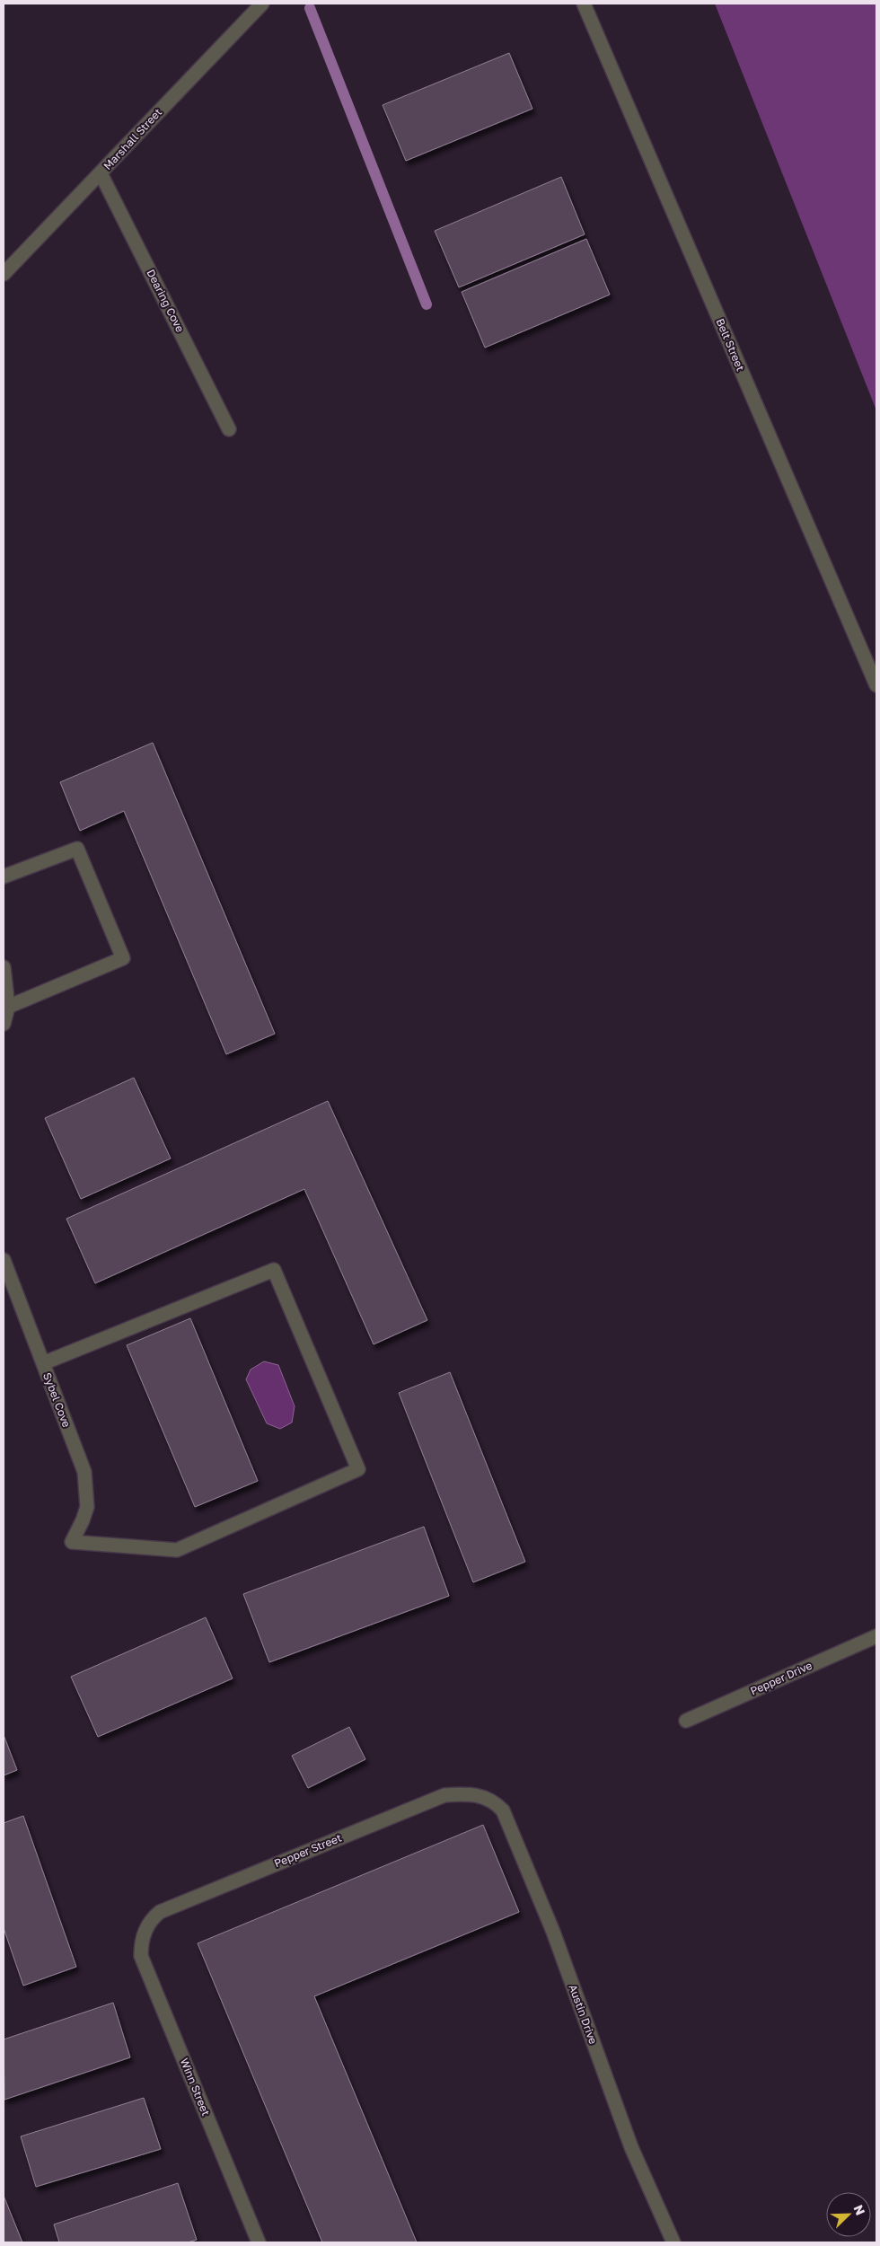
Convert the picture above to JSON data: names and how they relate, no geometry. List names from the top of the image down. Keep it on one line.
{"streets":{"street":["Marshall Street","Dearing Cove","Belt Street","Sybel Cove","Pepper Drive","Pepper Street","Austin Drive","Winn Street"]},"crossings":[["Marshall Street","Dearing Cove"],["Pepper Street","Austin Drive"],["Pepper Street","Winn Street"]],"north":"top right"}
